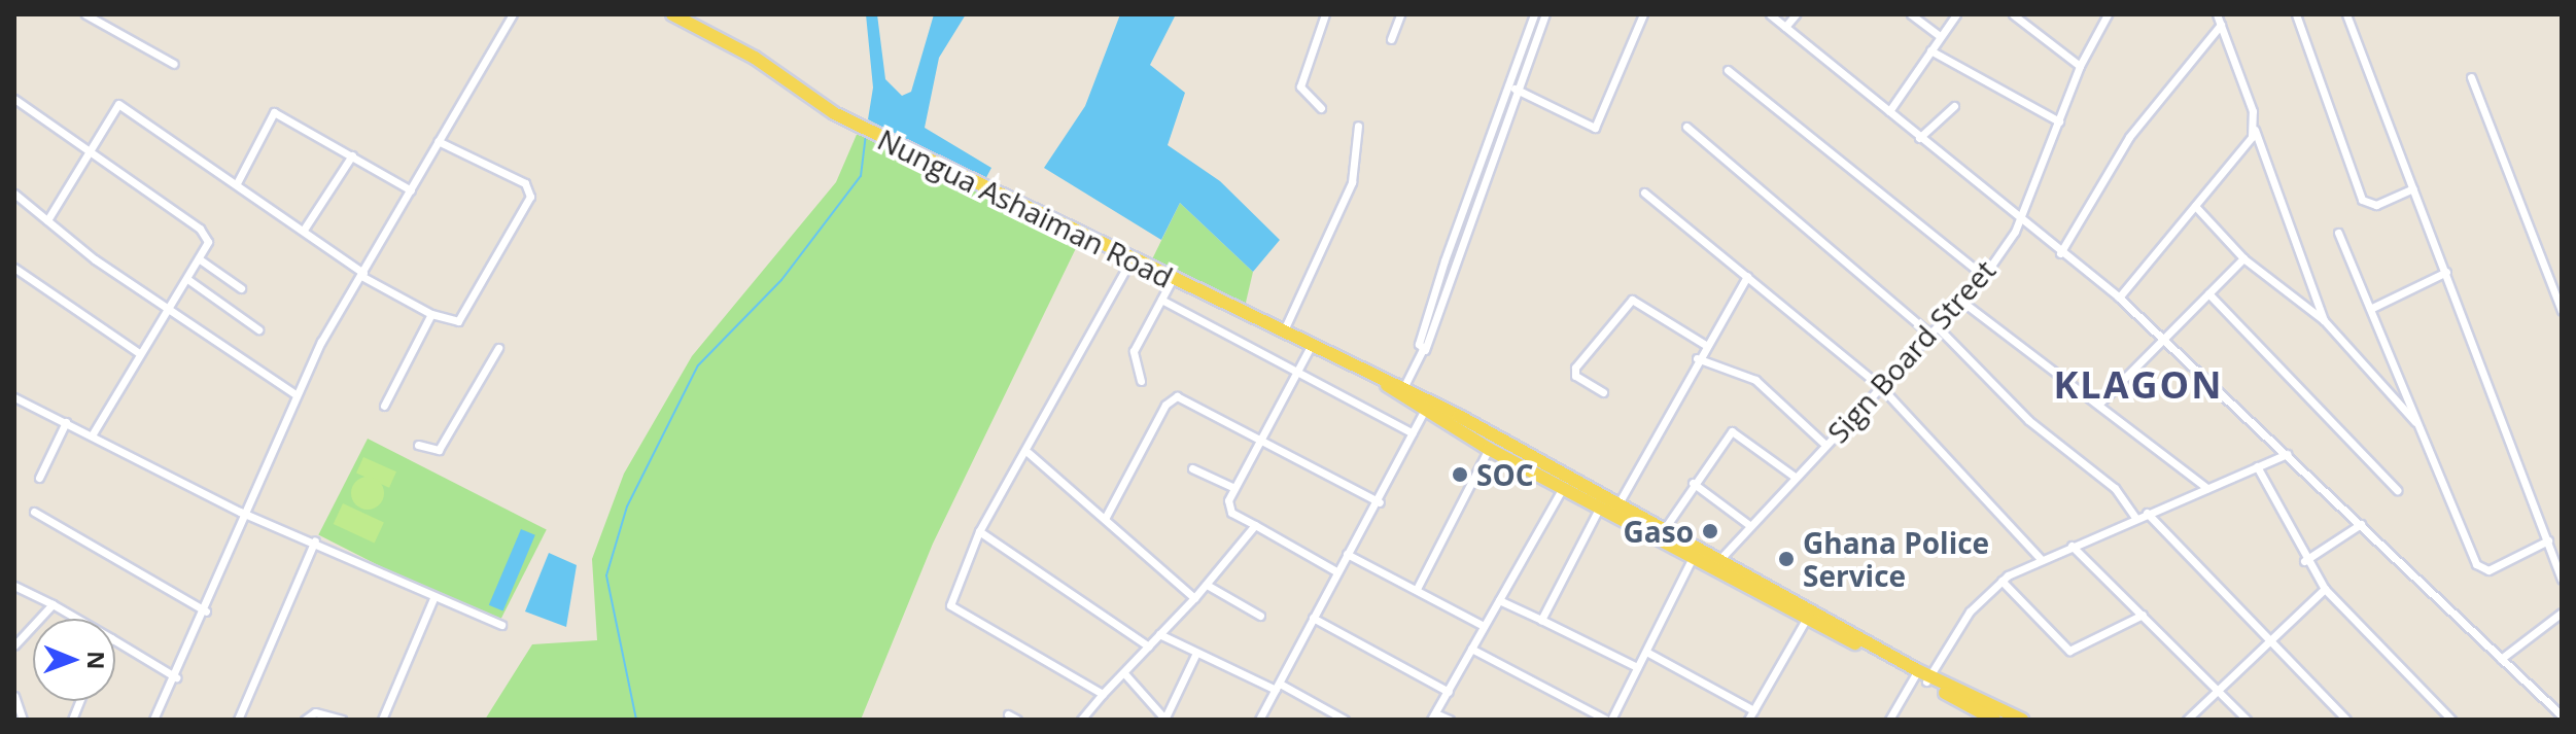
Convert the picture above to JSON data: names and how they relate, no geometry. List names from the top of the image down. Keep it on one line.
{"streets":{"main road":["Nungua Ashaiman Road"],"street":["Sign Board Street"]},"crossings":[["Nungua Ashaiman Road","Sign Board Street"]],"districts":["KLAGON"],"places":["SOC","Gaso","Ghana Police Service"],"north":"right"}
